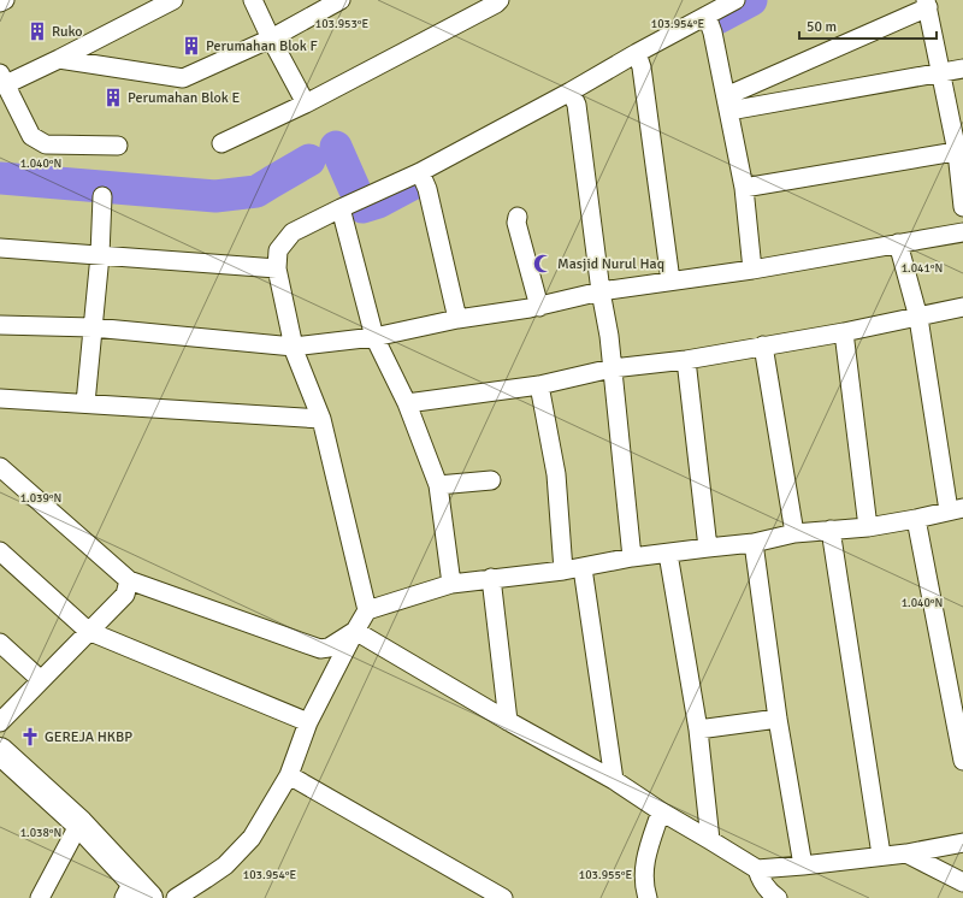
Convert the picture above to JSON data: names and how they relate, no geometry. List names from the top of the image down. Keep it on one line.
{"places":{"building":["Ruko","Perumahan Blok F","Perumahan Blok E"],"mosque":["Masjid Nurul Haq"],"church":["GEREJA HKBP"]},"scale_bar":"50 m","coordinates":["103.953°E","103.954°E","1.040°N","1.041°N","1.039°N","1.038°N","103.955°E"]}
